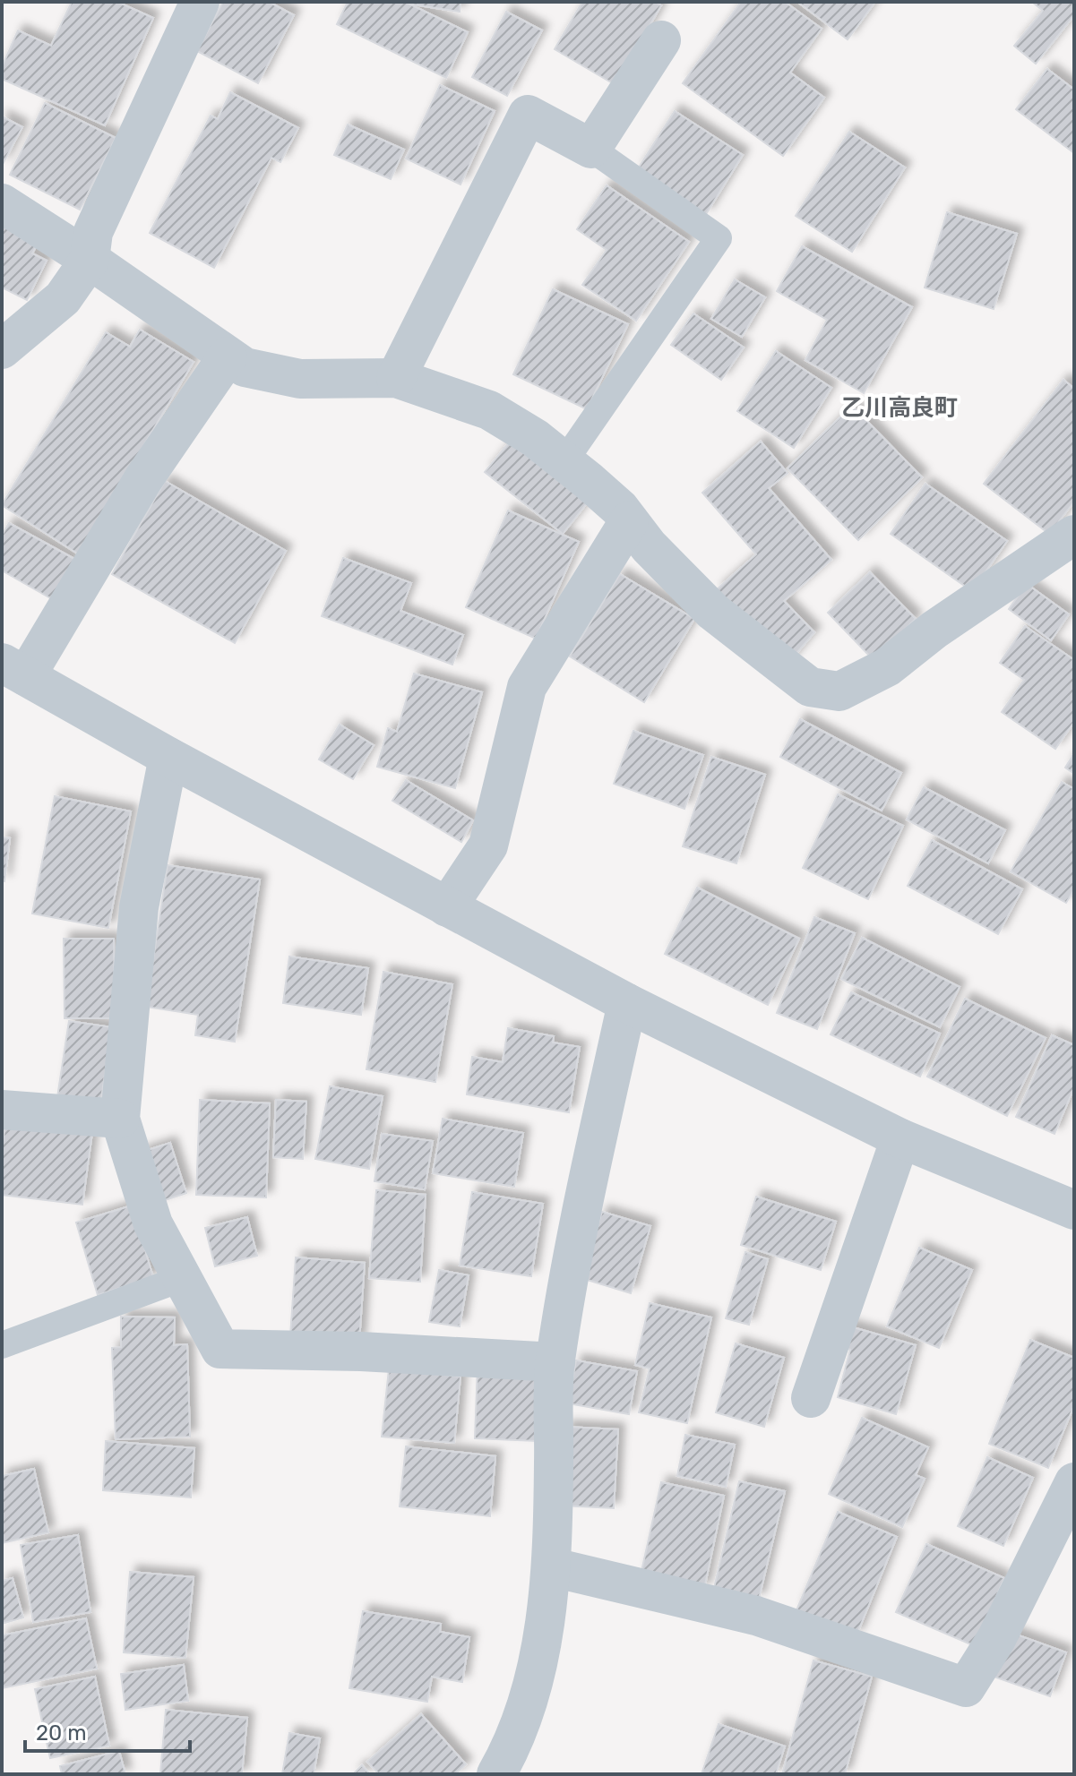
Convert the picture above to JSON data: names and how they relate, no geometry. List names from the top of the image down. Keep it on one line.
{"districts":["乙川高良町"],"scale_bar":"20 m"}
